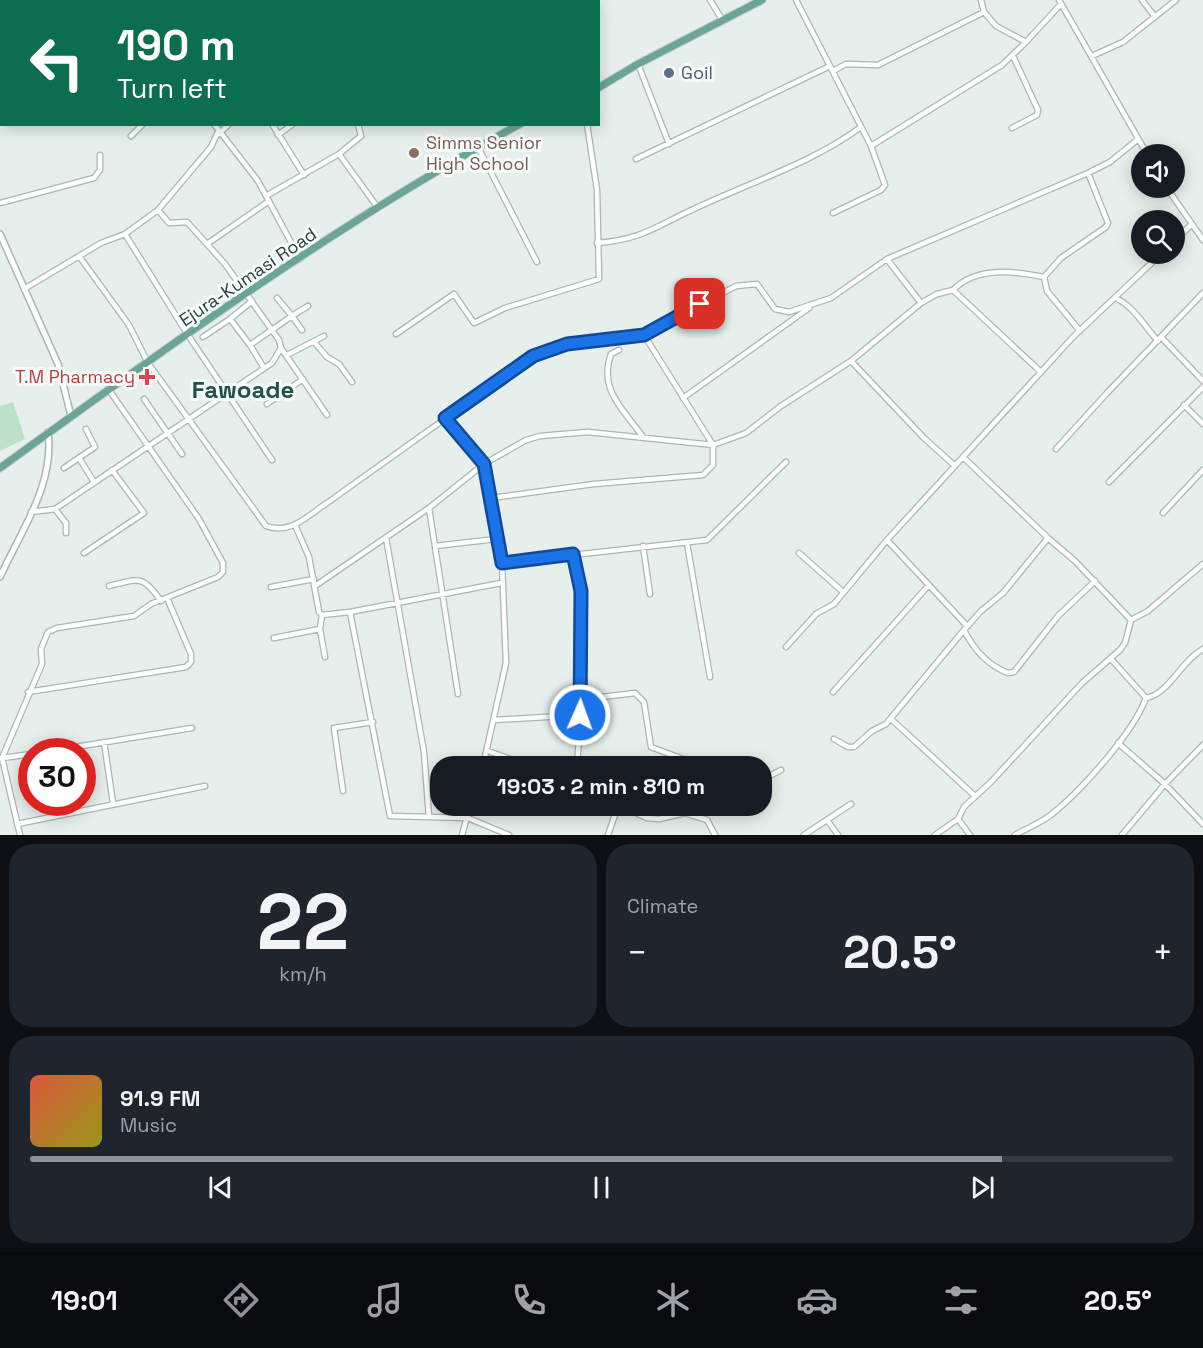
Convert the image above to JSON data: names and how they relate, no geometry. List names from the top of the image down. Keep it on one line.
{"streets":{"main road":["Ejura-Kumasi Road"]},"districts":["Fawoade"],"places":{"other":["Goil","Simms Senior High School"],"health":["T.M Pharmacy"]},"page":{"turn":["190 m","Turn left"],"limit":"30","trip":"19:03 · 2 min · 810 m","tile":[["22","km/h"],"Climate"],"heat":["−","20.5°","+"],"song":["91.9 FM","Music"],"tabs":["19:01","20.5°"]}}
